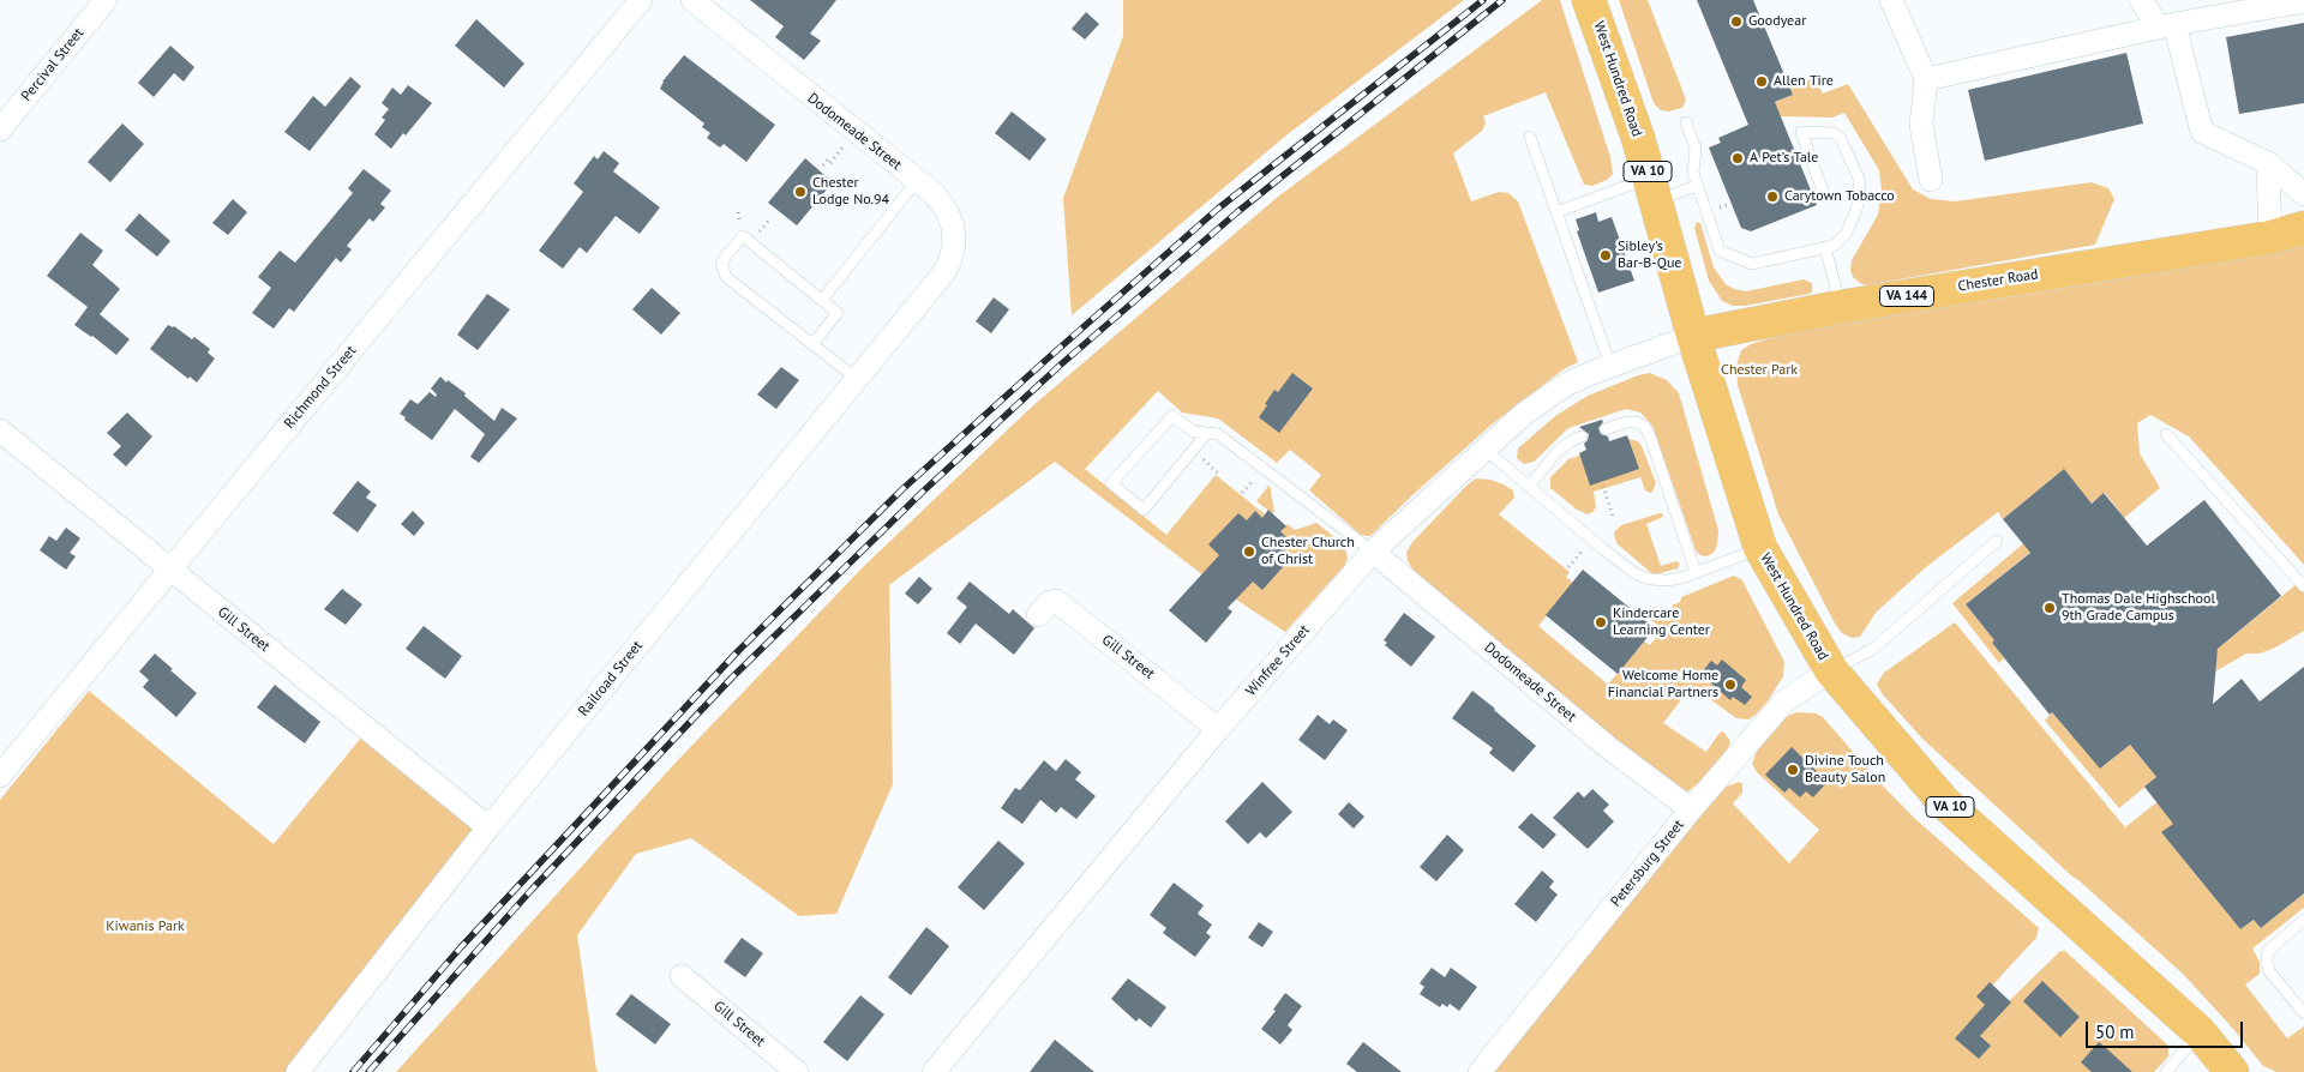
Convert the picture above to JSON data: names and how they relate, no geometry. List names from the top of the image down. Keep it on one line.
{"streets":{"main road":["West Hundred Road","VA 10","Chester Road","VA 144"],"street":["Percival Street","Dodomeade Street","Richmond Street","Gill Street","Winfree Street","Railroad Street","Petersburg Street"]},"crossings":[["West Hundred Road","Chester Road"],["West Hundred Road","Winfree Street"],["West Hundred Road","Petersburg Street"],["Dodomeade Street","Winfree Street"],["Dodomeade Street","Railroad Street"],["Dodomeade Street","Petersburg Street"],["Chester Road","Winfree Street"],["Richmond Street","Gill Street"],["Gill Street","Winfree Street"],["Gill Street","Railroad Street"]],"parks":["Chester Park","Kiwanis Park"],"places":["Goodyear","Allen Tire","A Pet’s Tale","Chester Lodge No.94","Carytown Tobacco","Sibley's Bar-B-Que","Chester Church of Christ","Thomas Dale Highschool 9th Grade Campus","Kindercare Learning Center","Welcome Home Financial Partners","Divine Touch Beauty Salon"],"scale_bar":"50 m"}
